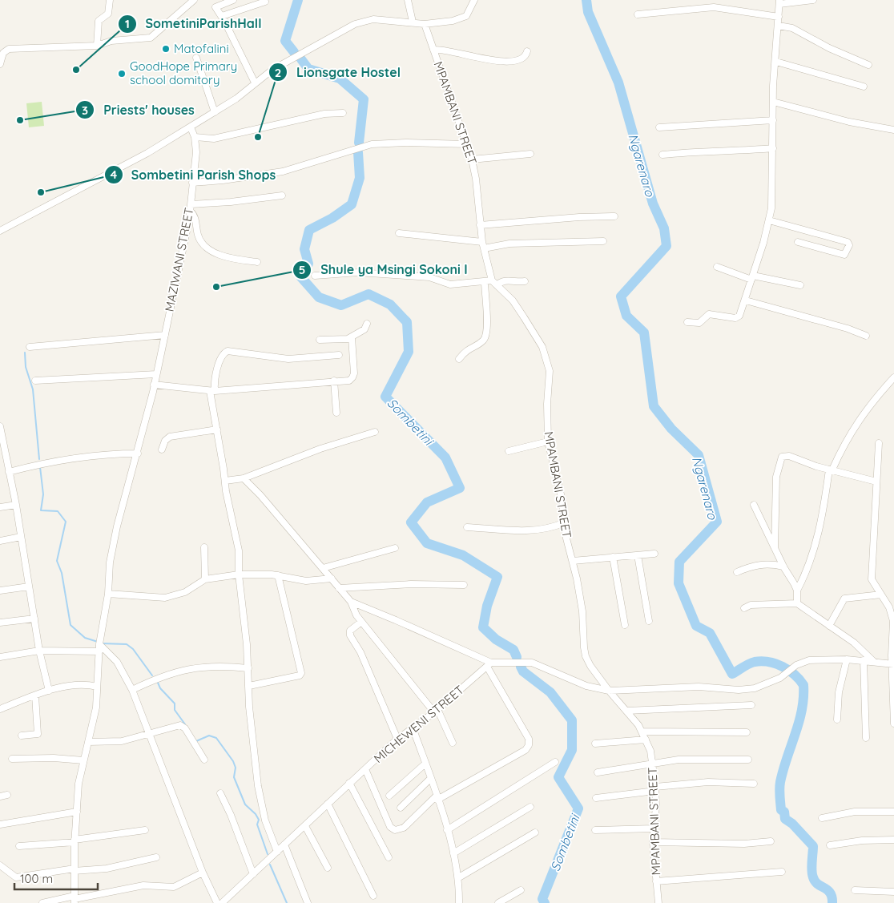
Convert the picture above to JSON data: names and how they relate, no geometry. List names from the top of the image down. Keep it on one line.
{"streets":{"street":["MPAMBANI STREET","MAZIWANI STREET","MICHEWENI STREET"]},"water":["Ngarenaro","Sombetini"],"places":["Matofalini","SometiniParishHall","GoodHope Primary school domitory","Priests' houses","Lionsgate Hostel","Sombetini Parish Shops","Shule ya Msingi Sokoni I"],"scale_bar":"100 m"}
